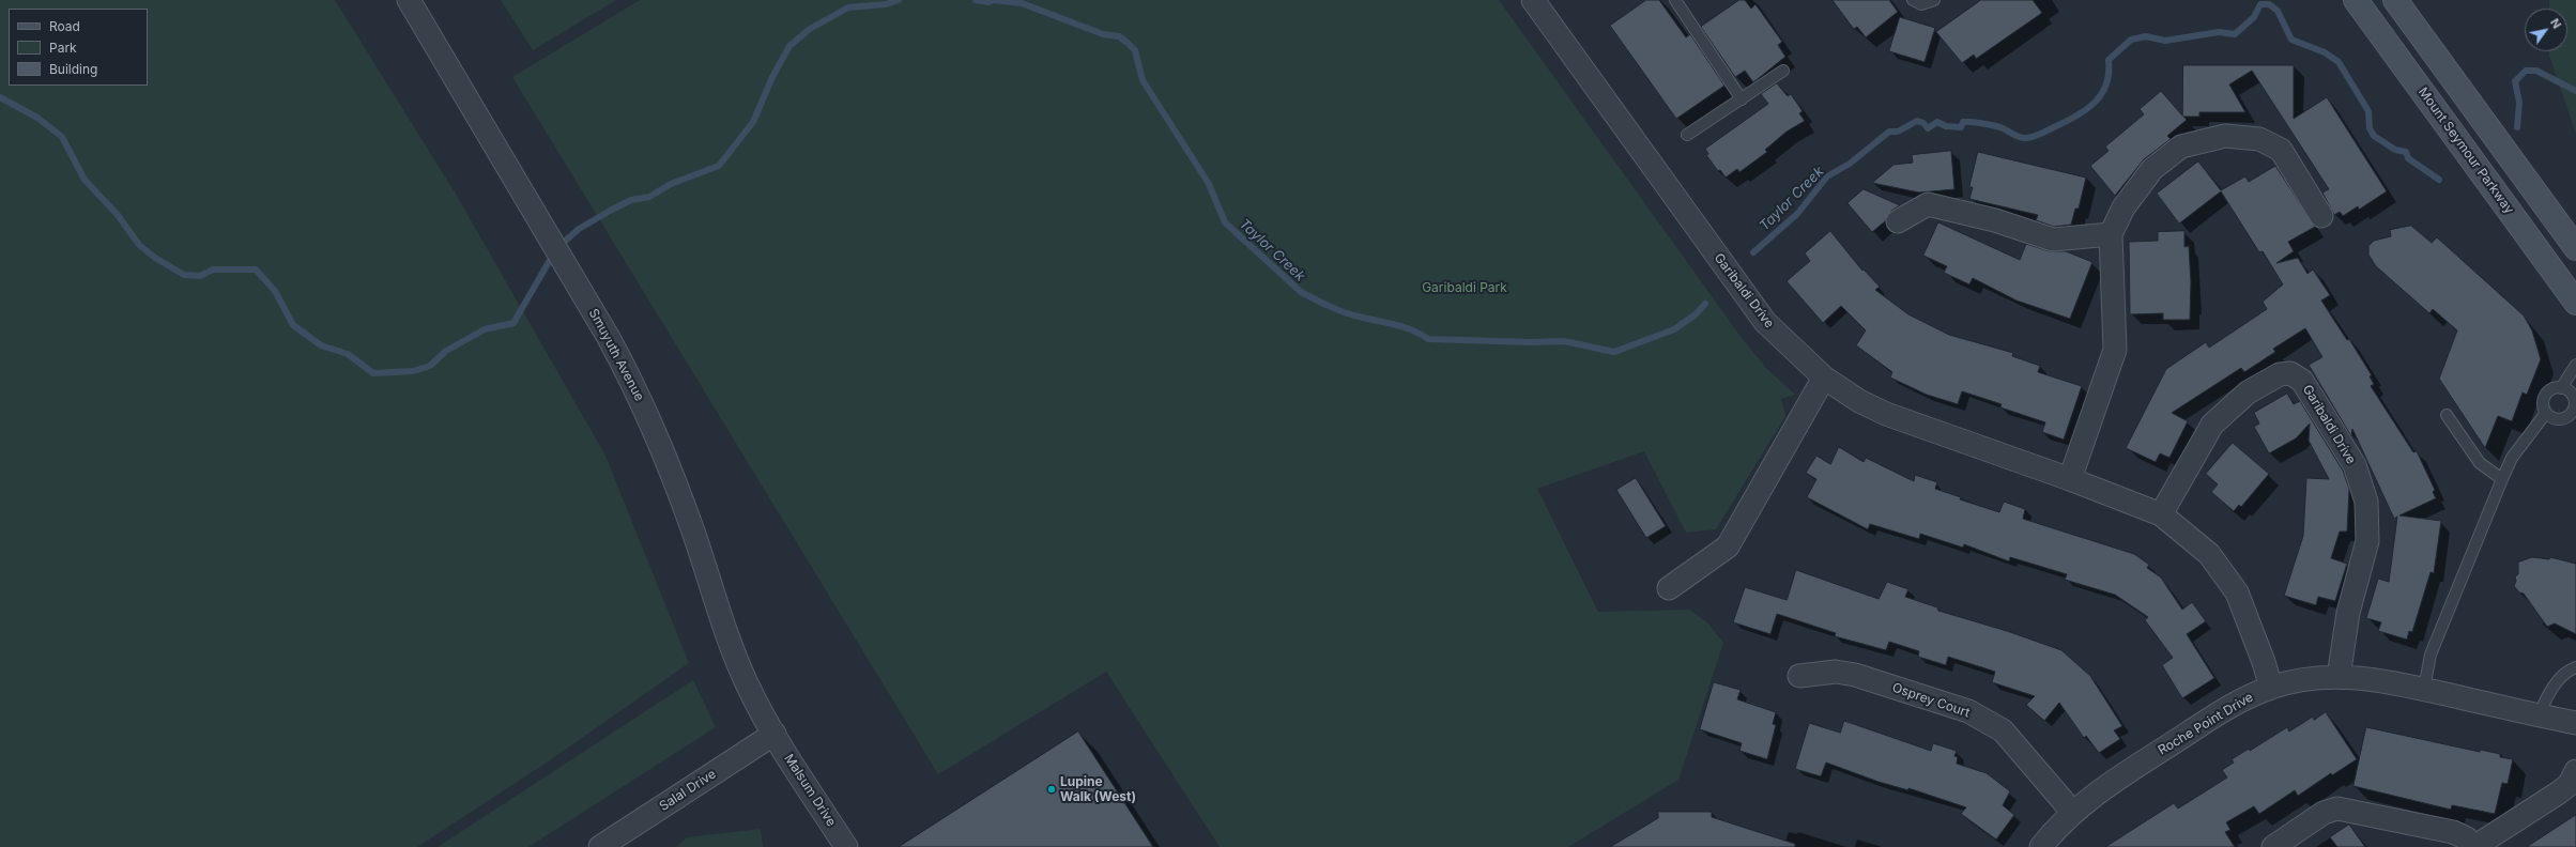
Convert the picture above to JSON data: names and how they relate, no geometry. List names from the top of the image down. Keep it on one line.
{"streets":{"main road":["Mount Seymour Parkway"],"street":["Garibaldi Drive","Smuyuth Avenue","Osprey Court","Roche Point Drive","Salal Drive","Malsum Drive"]},"crossings":[["Garibaldi Drive","Roche Point Drive"],["Smuyuth Avenue","Salal Drive"],["Smuyuth Avenue","Malsum Drive"],["Osprey Court","Roche Point Drive"],["Salal Drive","Malsum Drive"]],"water":["Taylor Creek"],"parks":["Garibaldi Park"],"places":["Lupine Walk (West)"],"legend":["Road","Park","Building"],"north":"top right"}
